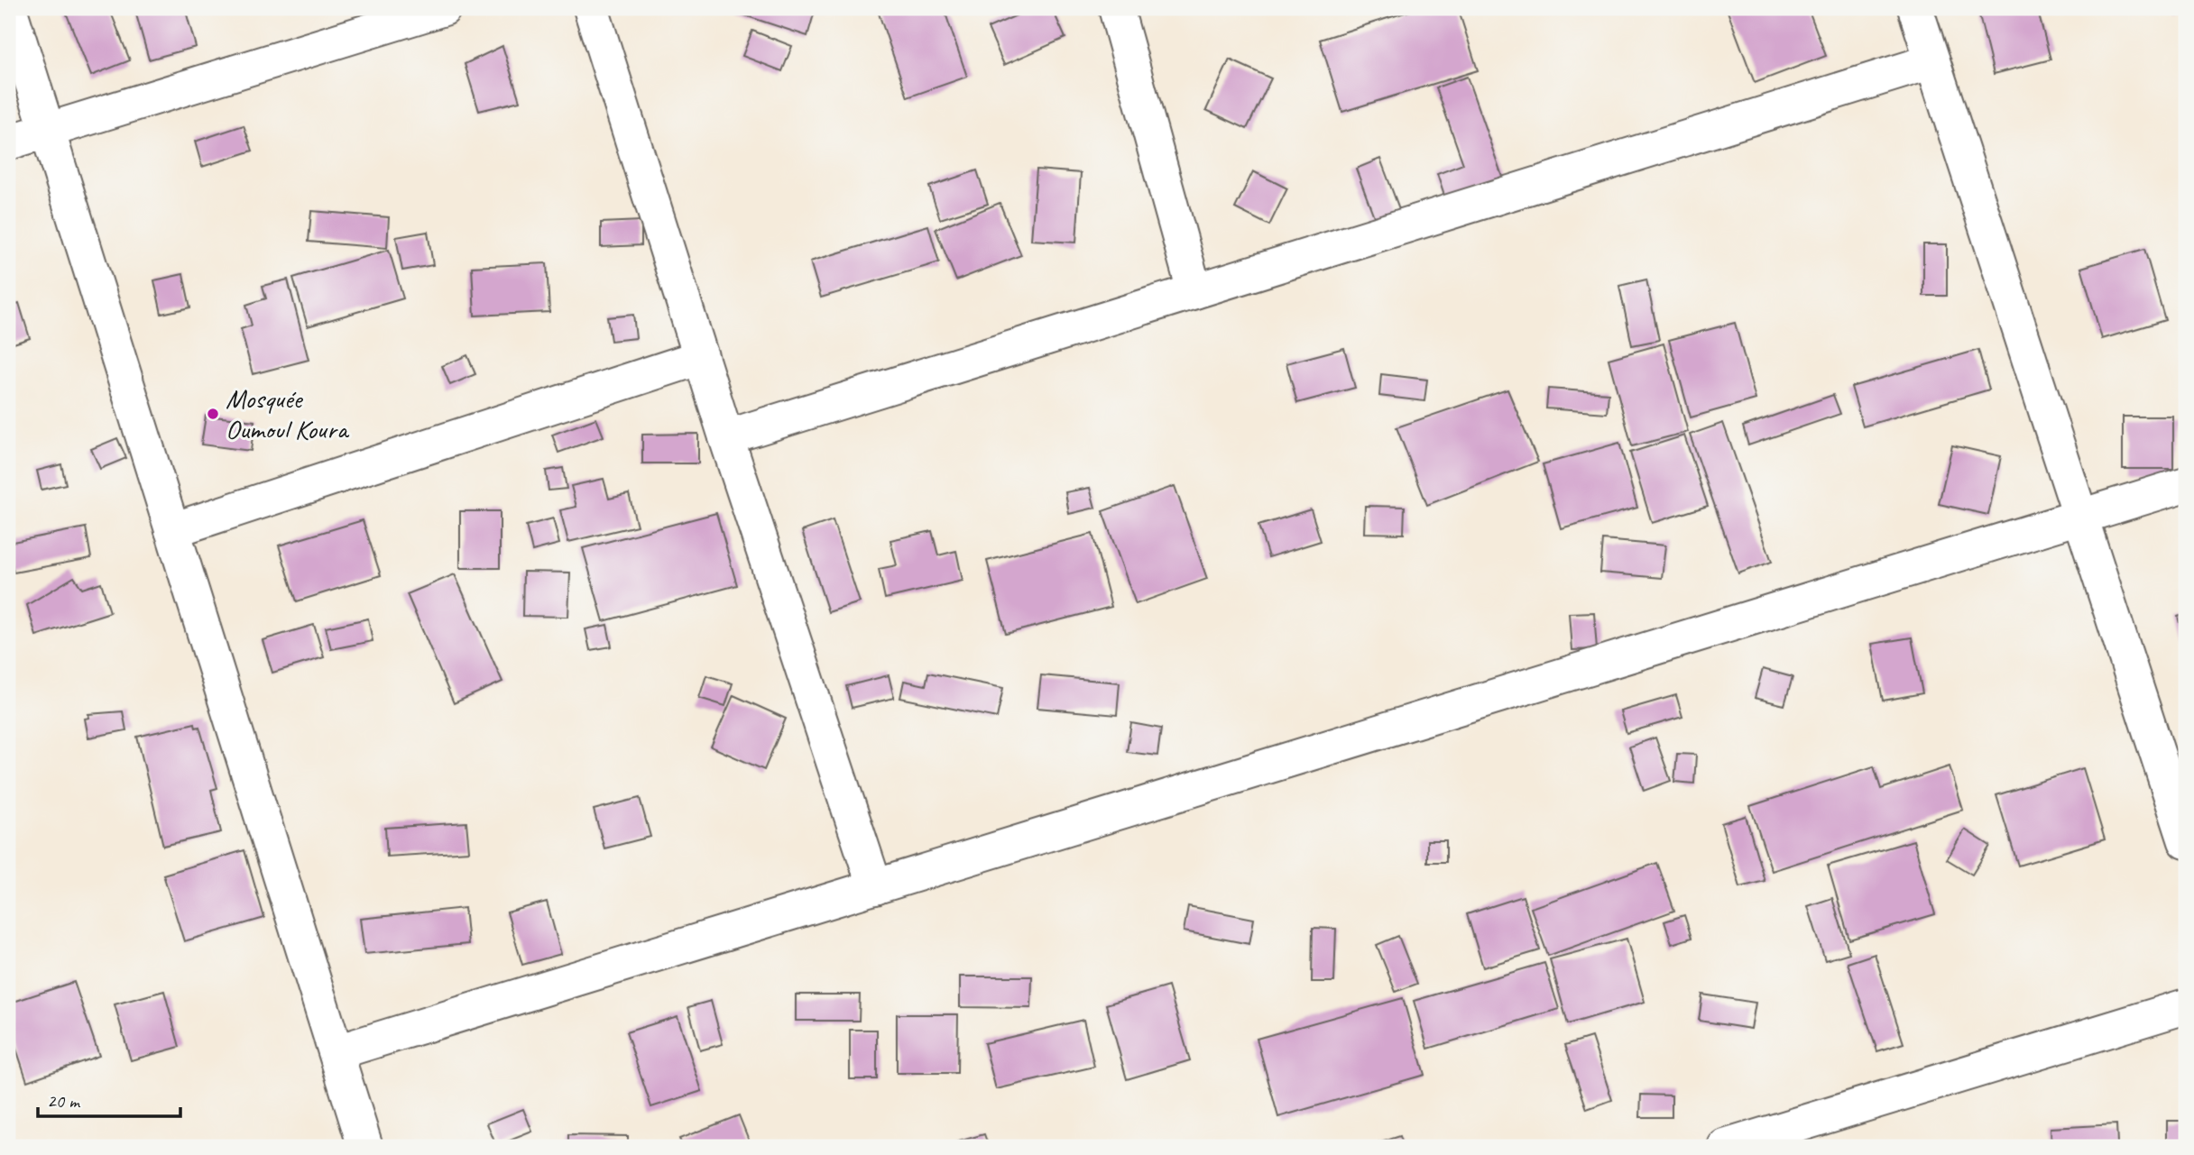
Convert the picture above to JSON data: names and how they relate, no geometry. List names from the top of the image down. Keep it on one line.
{"places":["Mosquée Oumoul Koura"],"scale_bar":"20 m"}
